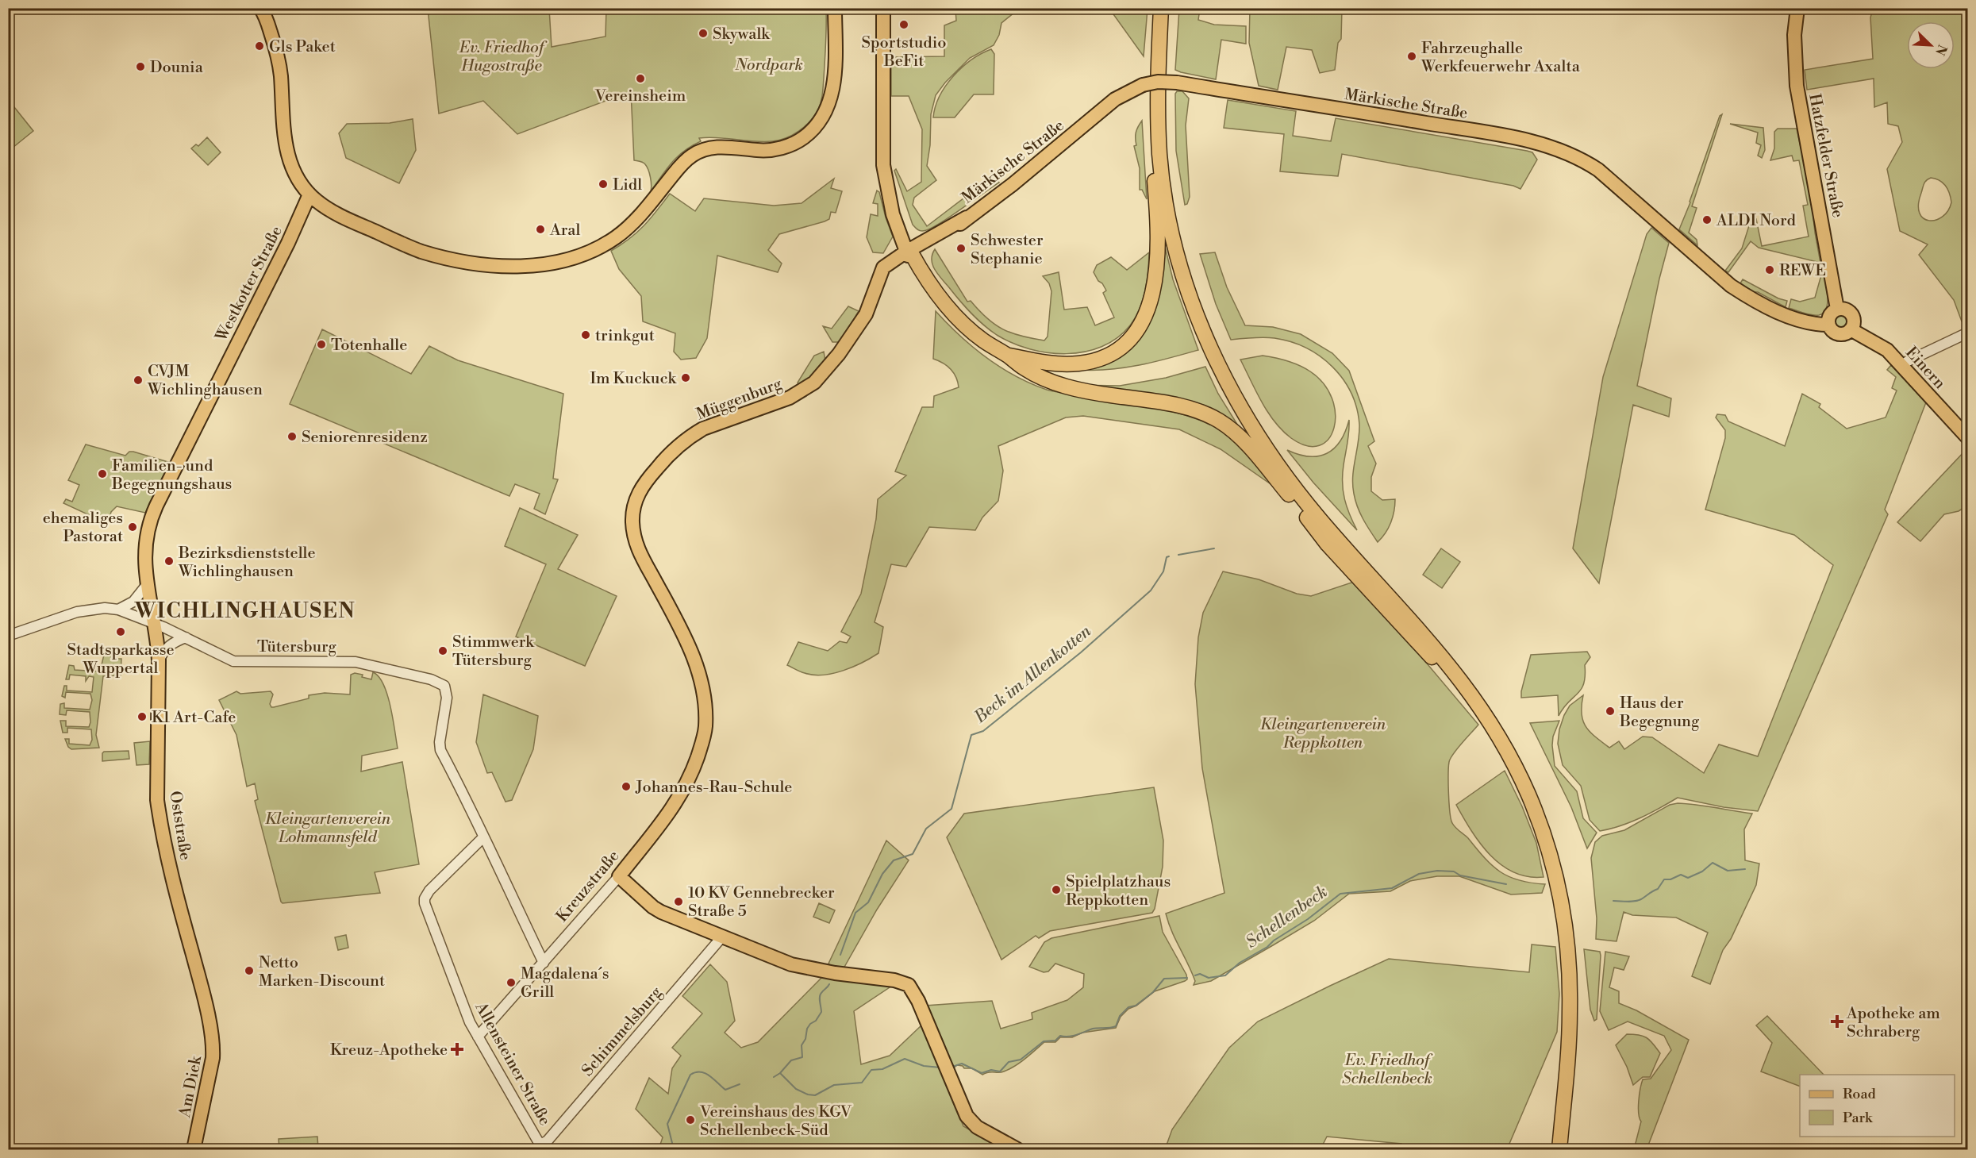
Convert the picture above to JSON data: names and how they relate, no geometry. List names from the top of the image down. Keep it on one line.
{"streets":{"main road":["Märkische Straße","Hatzfelder Straße","Westkotter Straße","Einern","Müggenburg","Oststraße","Kreuzstraße","Am Diek"],"street":["Tütersburg","Schimmelsburg","Allensteiner Straße"]},"crossings":[["Märkische Straße","Hatzfelder Straße"],["Märkische Straße","Einern"],["Märkische Straße","Müggenburg"],["Hatzfelder Straße","Einern"],["Westkotter Straße","Tütersburg"],["Westkotter Straße","Oststraße"],["Müggenburg","Kreuzstraße"],["Tütersburg","Oststraße"],["Tütersburg","Allensteiner Straße"],["Oststraße","Am Diek"],["Kreuzstraße","Allensteiner Straße"],["Schimmelsburg","Allensteiner Straße"]],"districts":["WICHLINGHAUSEN"],"water":["Beck im Allenkotten","Schellenbeck"],"parks":["Ev. Friedhof Hugostraße","Nordpark","Kleingartenverein Reppkotten","Kleingartenverein Lohmannsfeld","Ev. Friedhof Schellenbeck"],"places":{"other":["Sportstudio BeFit","Skywalk","Gls Paket","Fahrzeughalle Werkfeuerwehr Axalta","Dounia","Vereinsheim","Lidl","ALDI Nord","Aral","Schwester Stephanie","REWE","trinkgut","Totenhalle","Im Kuckuck","CVJM Wichlinghausen","Seniorenresidenz","Familien- und Begegnungshaus","ehemaliges Pastorat","Bezirksdienststelle Wichlinghausen","Stadtsparkasse Wuppertal","Stimmwerk Tütersburg","Haus der Begegnung","K1 Art-Cafe","Johannes-Rau-Schule","Spielplatzhaus Reppkotten","10 KV Gennebrecker Straße 5","Netto Marken-Discount","Magdalena´s Grill","Vereinshaus des KGV Schellenbeck-Süd"],"health":["Apotheke am Schraberg","Kreuz-Apotheke"]},"legend":["Road","Park"],"north":"bottom right"}
